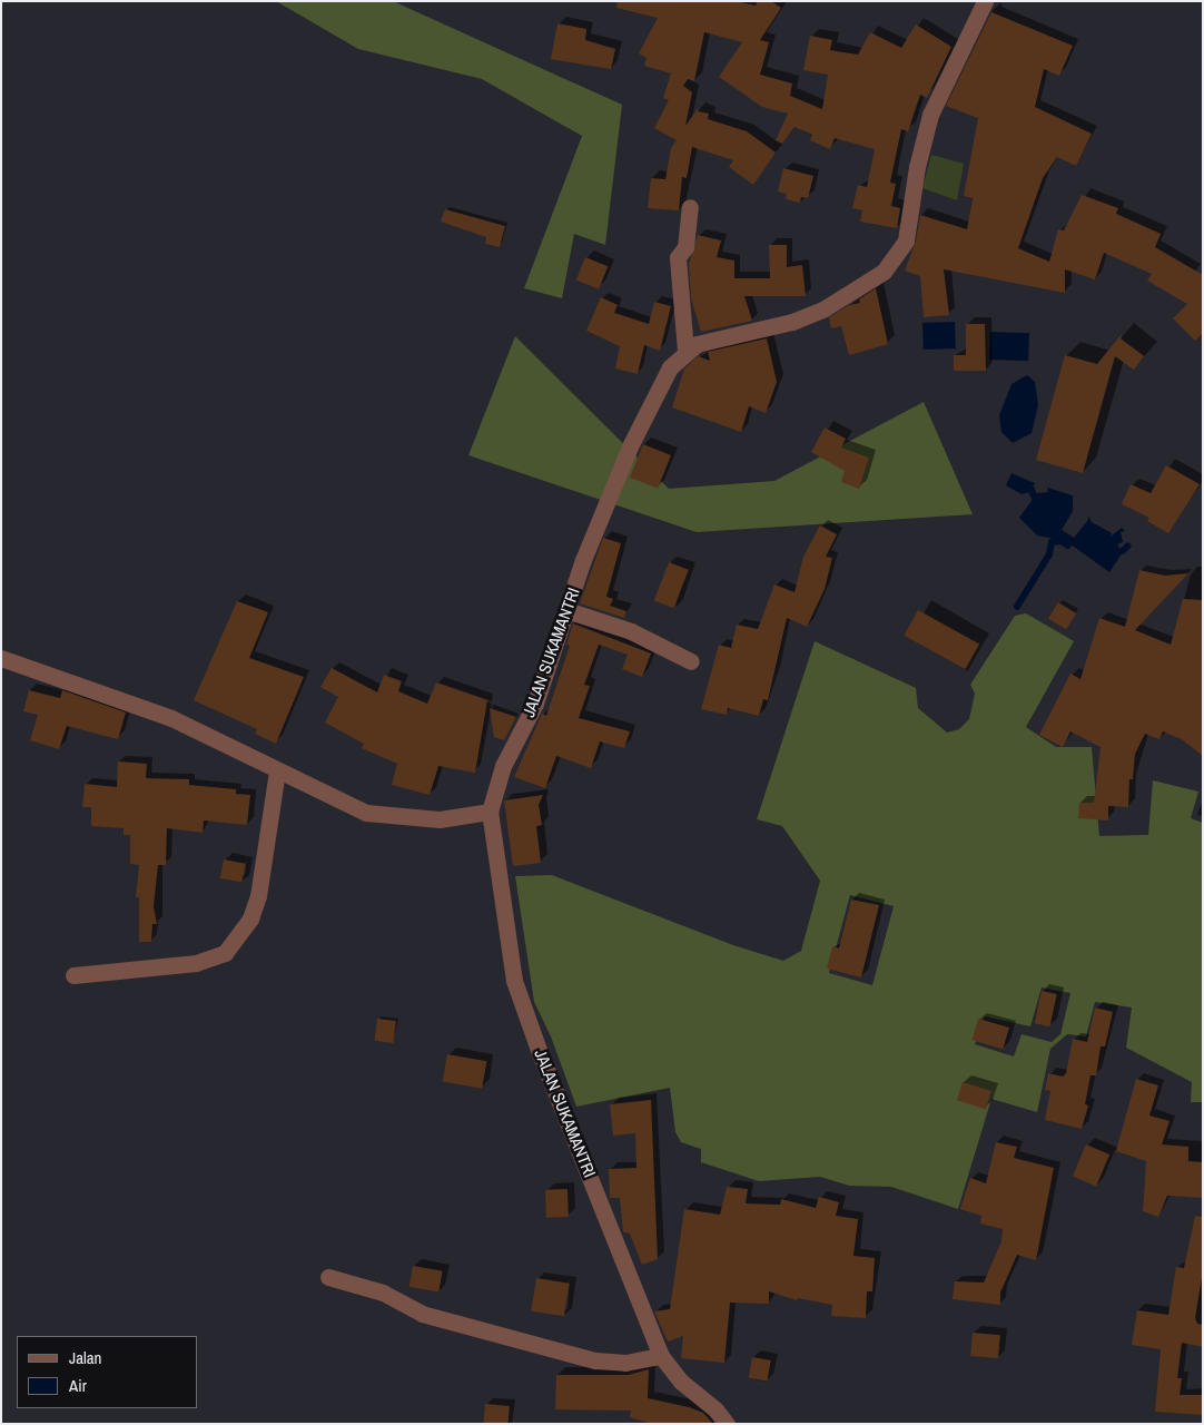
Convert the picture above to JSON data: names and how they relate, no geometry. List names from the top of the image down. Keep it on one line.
{"streets":{"street":["JALAN SUKAMANTRI"]},"legend":["Jalan","Air"]}
